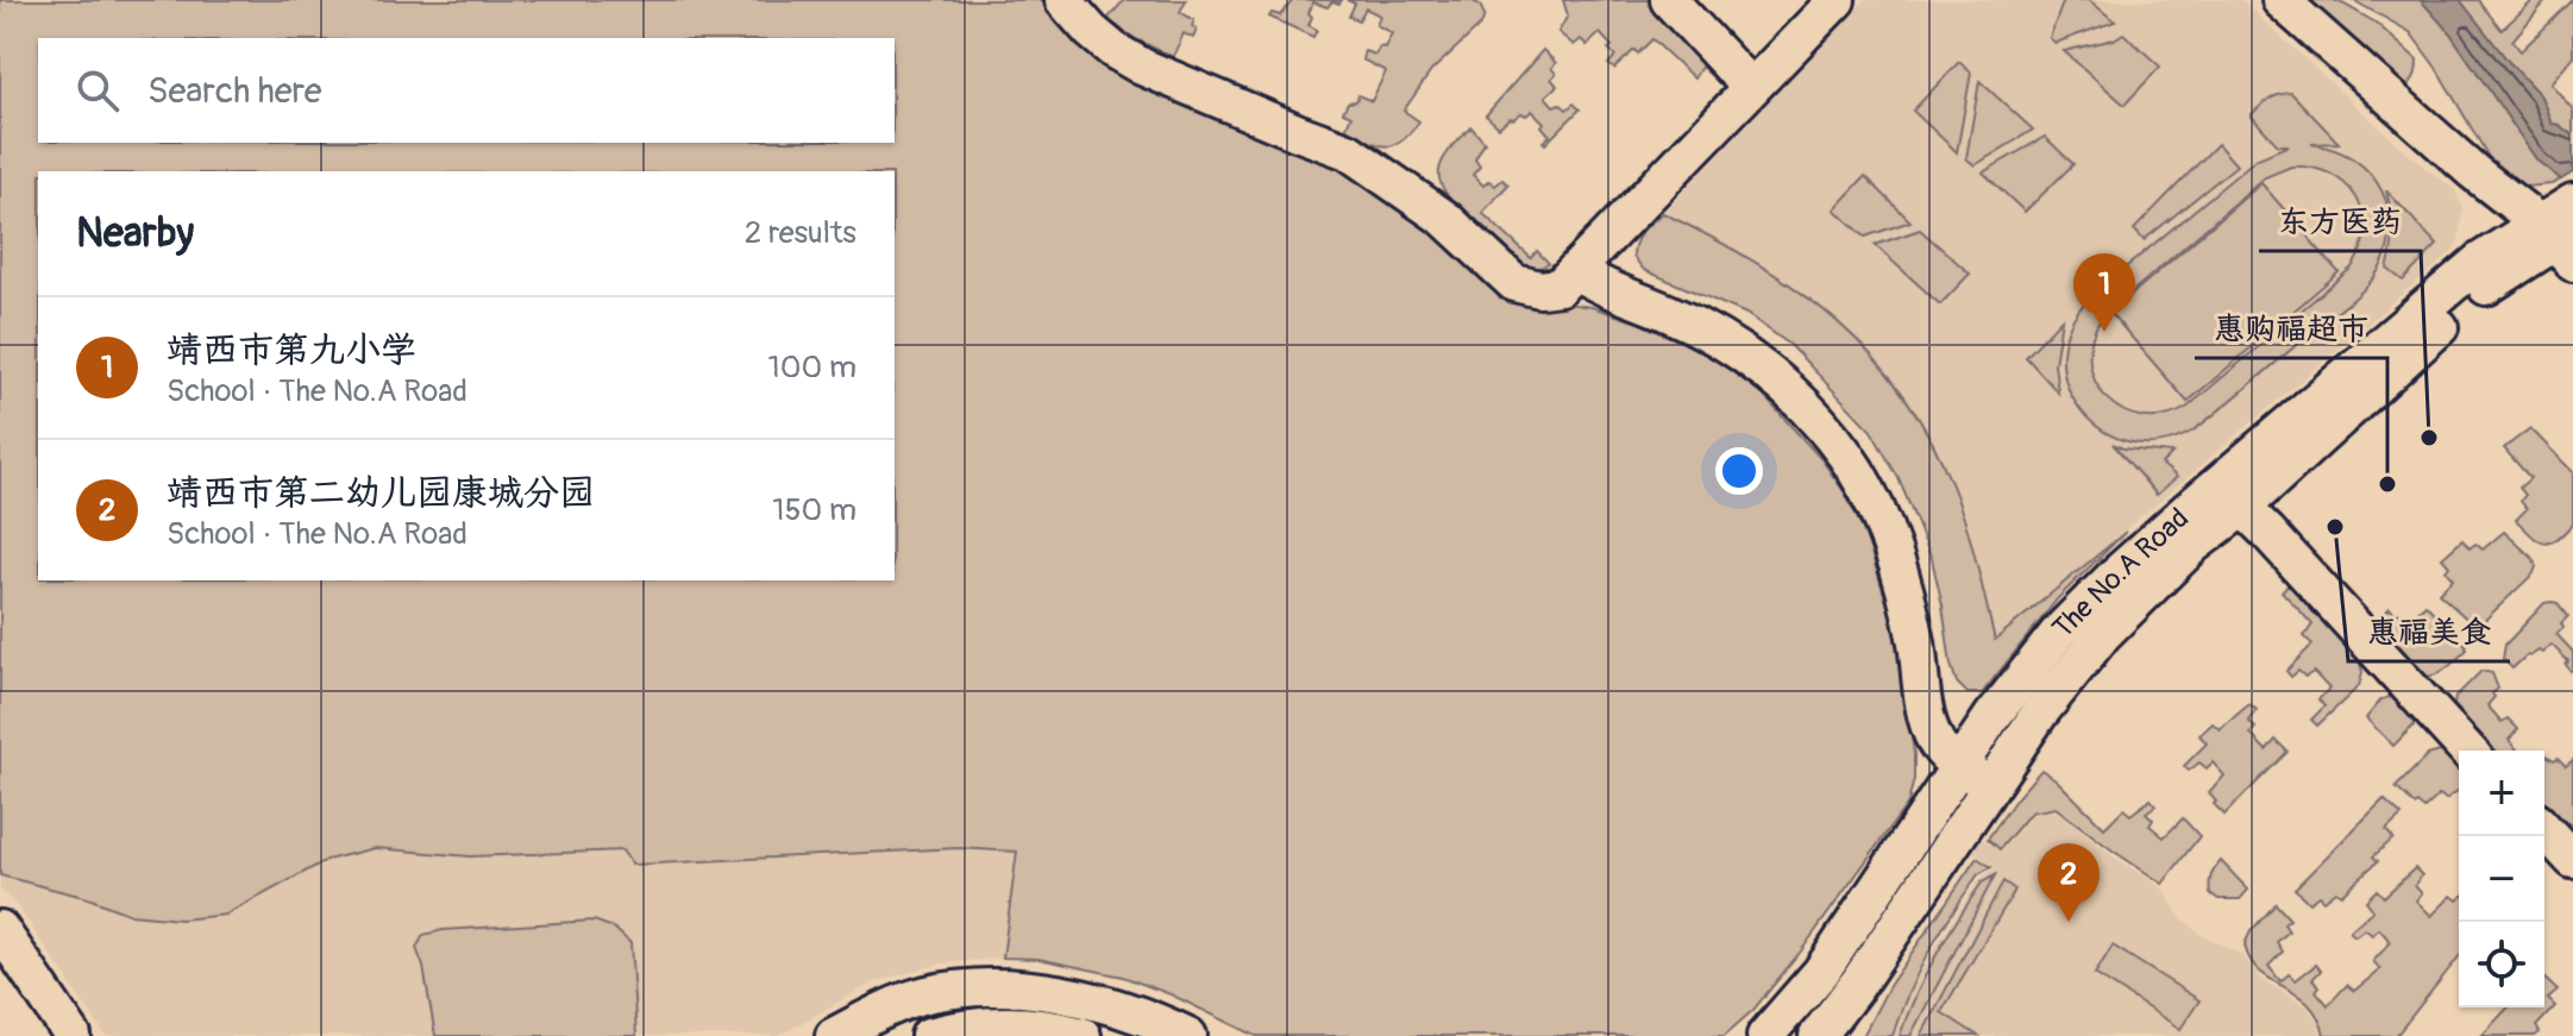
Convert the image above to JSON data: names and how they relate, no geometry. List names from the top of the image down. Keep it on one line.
{"streets":{"street":["The No.A Road"]},"places":["东方医药","惠购福超市","惠福美食"],"page":{"search":"Search here","heading":["Nearby","2 results"],"pins":["1","2"],"list":[{"mark":"1","name":"靖西市第九小学","note":"School · The No.A Road","value":"100 m"},{"mark":"2","name":"靖西市第二幼儿园康城分园","note":"School · The No.A Road","value":"150 m"}],"map_buttons":["+","−"]}}
